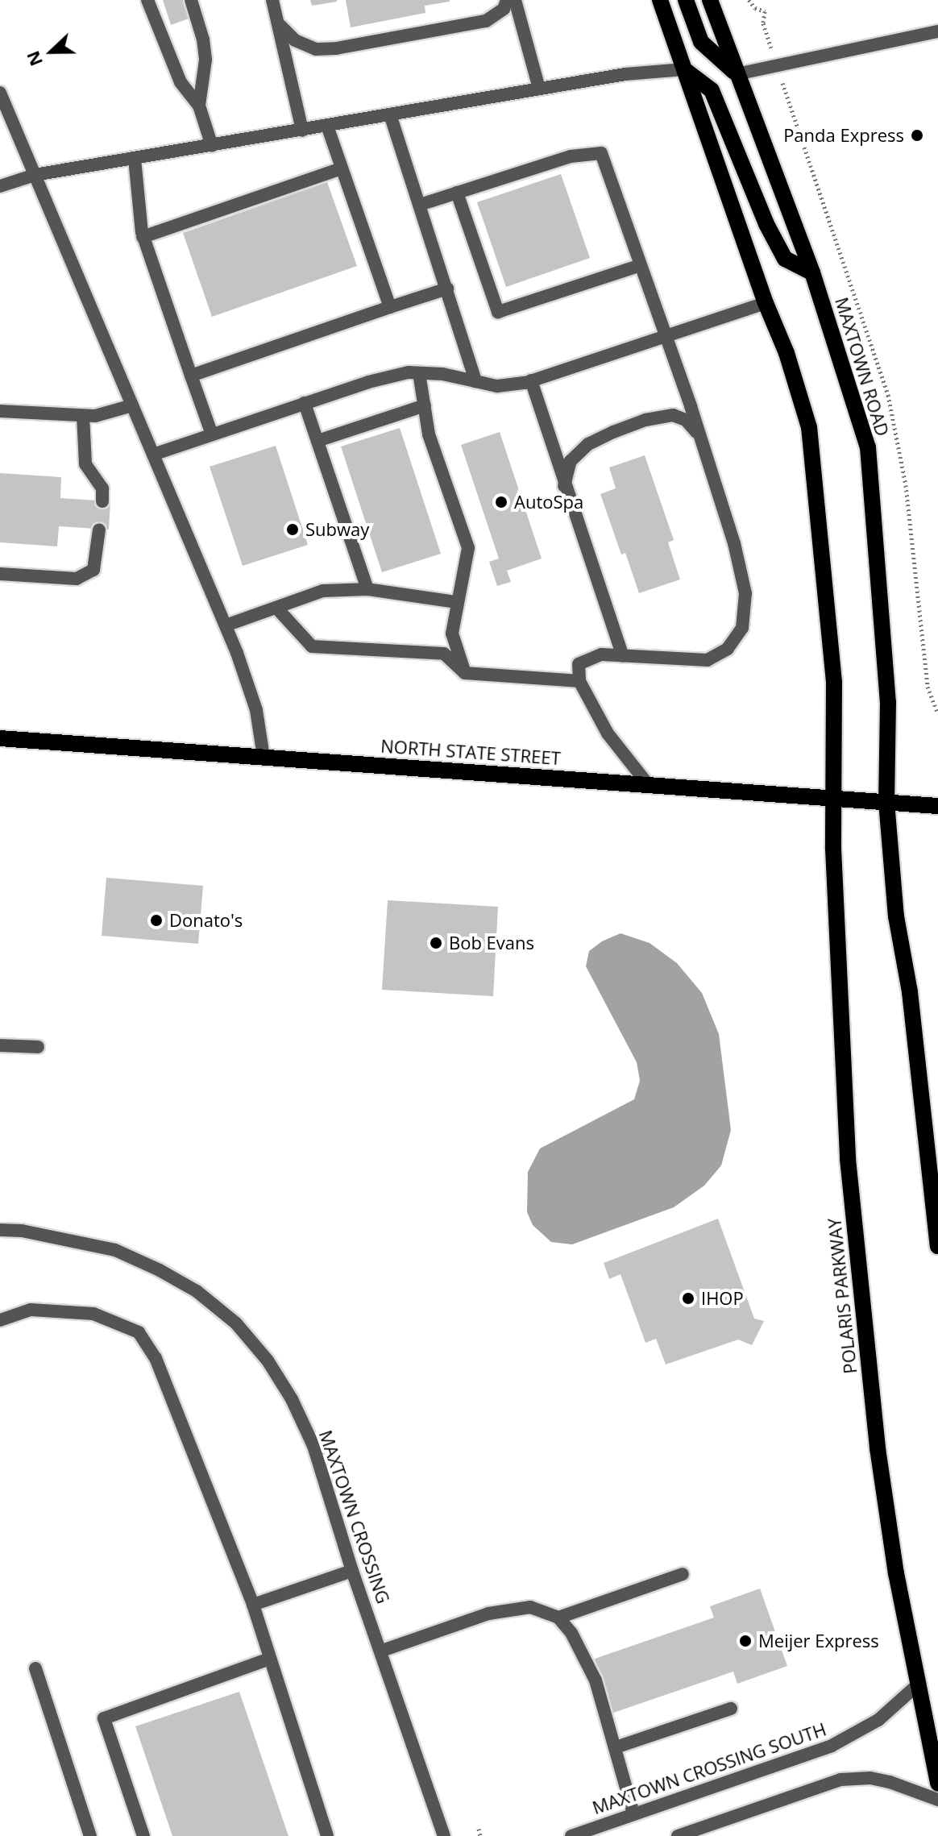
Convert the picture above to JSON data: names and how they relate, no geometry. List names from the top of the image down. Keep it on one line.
{"streets":{"main road":["MAXTOWN ROAD","NORTH STATE STREET","POLARIS PARKWAY"],"street":["MAXTOWN CROSSING","MAXTOWN CROSSING SOUTH"]},"crossings":[["MAXTOWN ROAD","NORTH STATE STREET"],["NORTH STATE STREET","POLARIS PARKWAY"],["POLARIS PARKWAY","MAXTOWN CROSSING SOUTH"]],"places":["Panda Express","AutoSpa","Subway","Donato's","Bob Evans","IHOP","Meijer Express"],"north":"left"}
